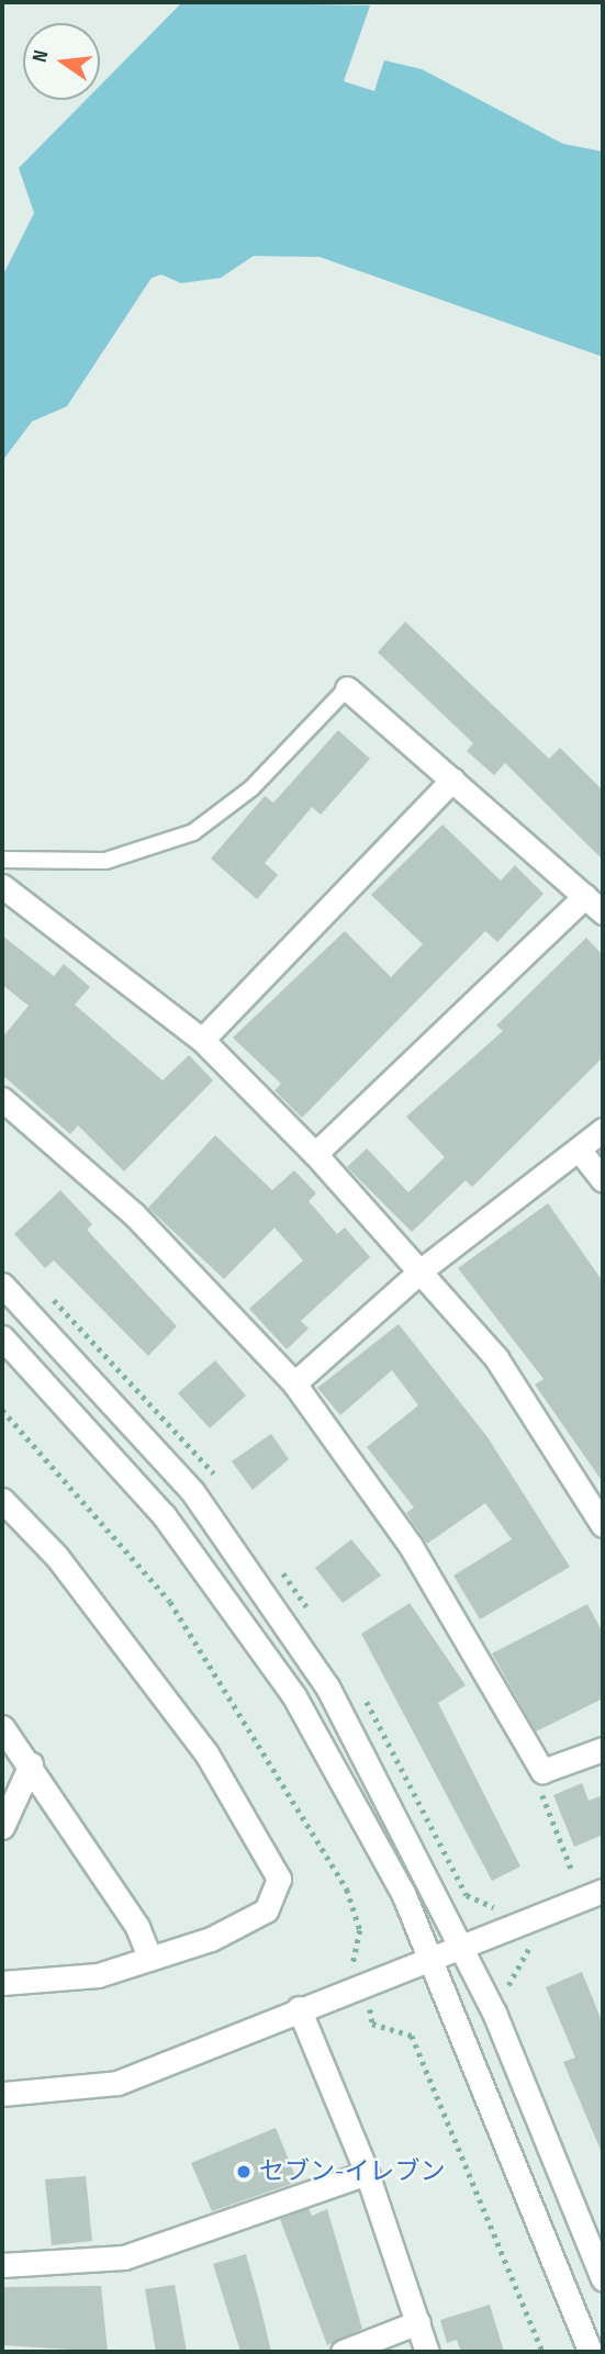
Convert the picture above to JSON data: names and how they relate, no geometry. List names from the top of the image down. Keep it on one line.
{"places":["セブン-イレブン"],"north":"left"}
